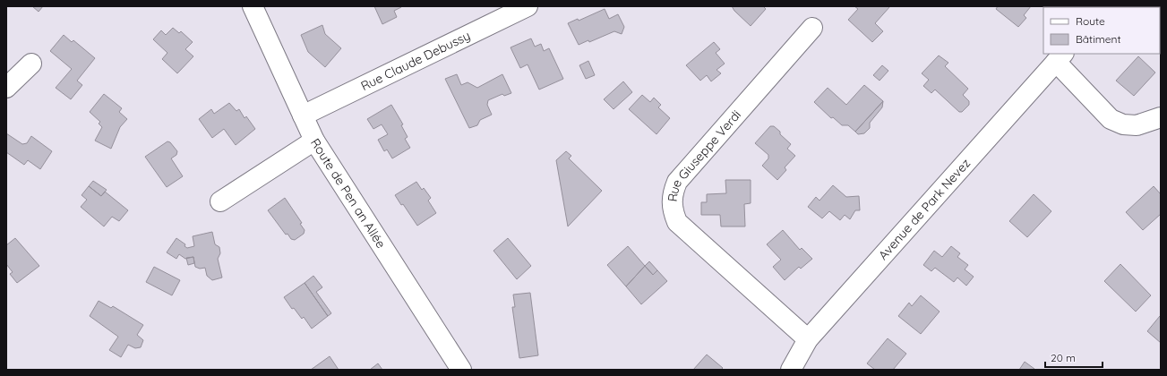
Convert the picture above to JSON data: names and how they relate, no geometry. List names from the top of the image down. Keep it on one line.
{"streets":{"street":["Rue Claude Debussy","Rue Giuseppe Verdi","Route de Pen an Allée","Avenue de Park Nevez"]},"crossings":[["Rue Claude Debussy","Route de Pen an Allée"],["Rue Giuseppe Verdi","Avenue de Park Nevez"]],"legend":["Route","Bâtiment"],"scale_bar":"20 m"}
